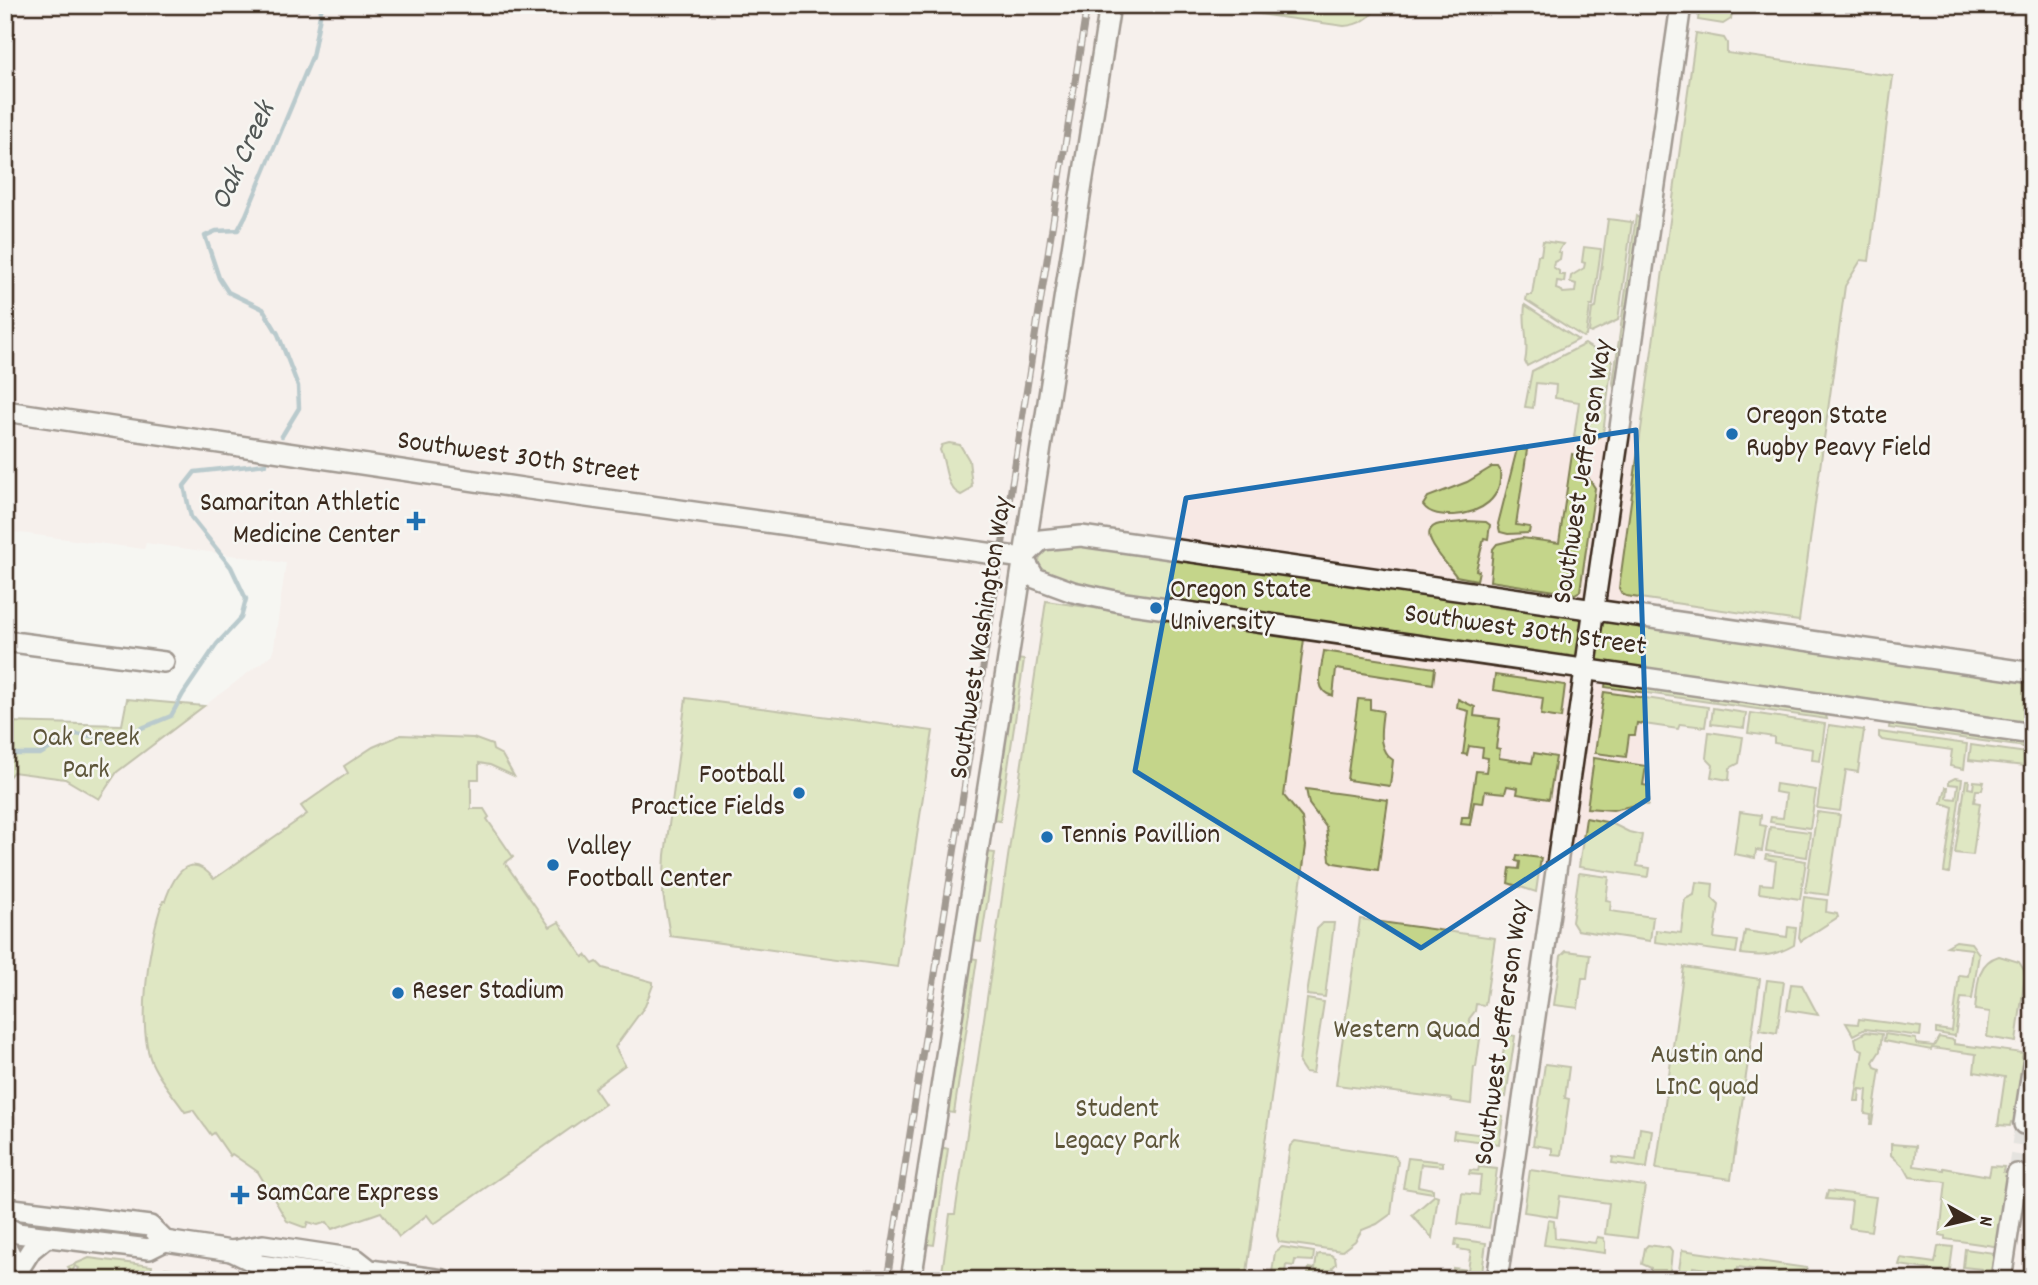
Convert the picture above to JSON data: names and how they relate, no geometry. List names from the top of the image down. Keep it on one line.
{"streets":{"street":["Southwest 30th Street","Southwest Jefferson Way","Southwest Washington Way"]},"crossings":[["Southwest 30th Street","Southwest Jefferson Way"],["Southwest 30th Street","Southwest Washington Way"]],"water":["Oak Creek"],"parks":["Oak Creek Park","Western Quad","Austin and LInC quad","Student Legacy Park"],"places":{"other":["Oregon State Rugby Peavy Field","Oregon State University","Football Practice Fields","Tennis Pavillion","Valley Football Center","Reser Stadium"],"health":["Samaritan Athletic Medicine Center","SamCare Express"]},"north":"right"}
